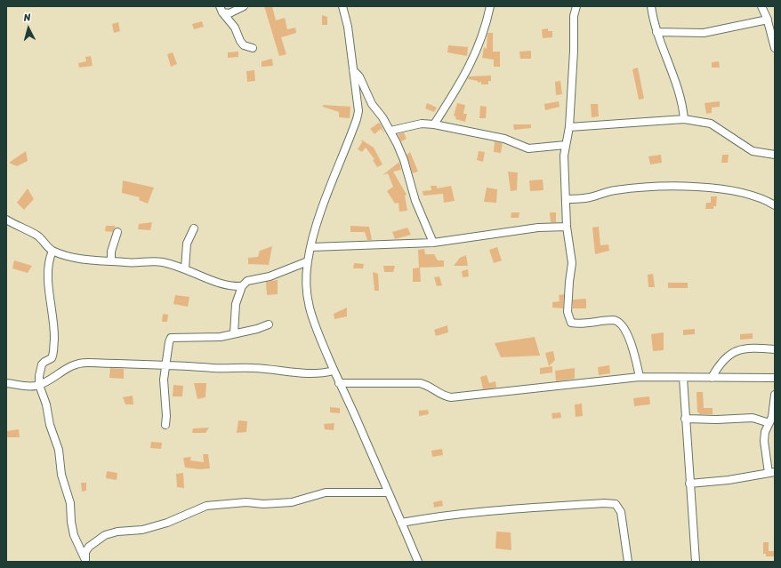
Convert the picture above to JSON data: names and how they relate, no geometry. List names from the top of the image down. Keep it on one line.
{"north":"top"}
